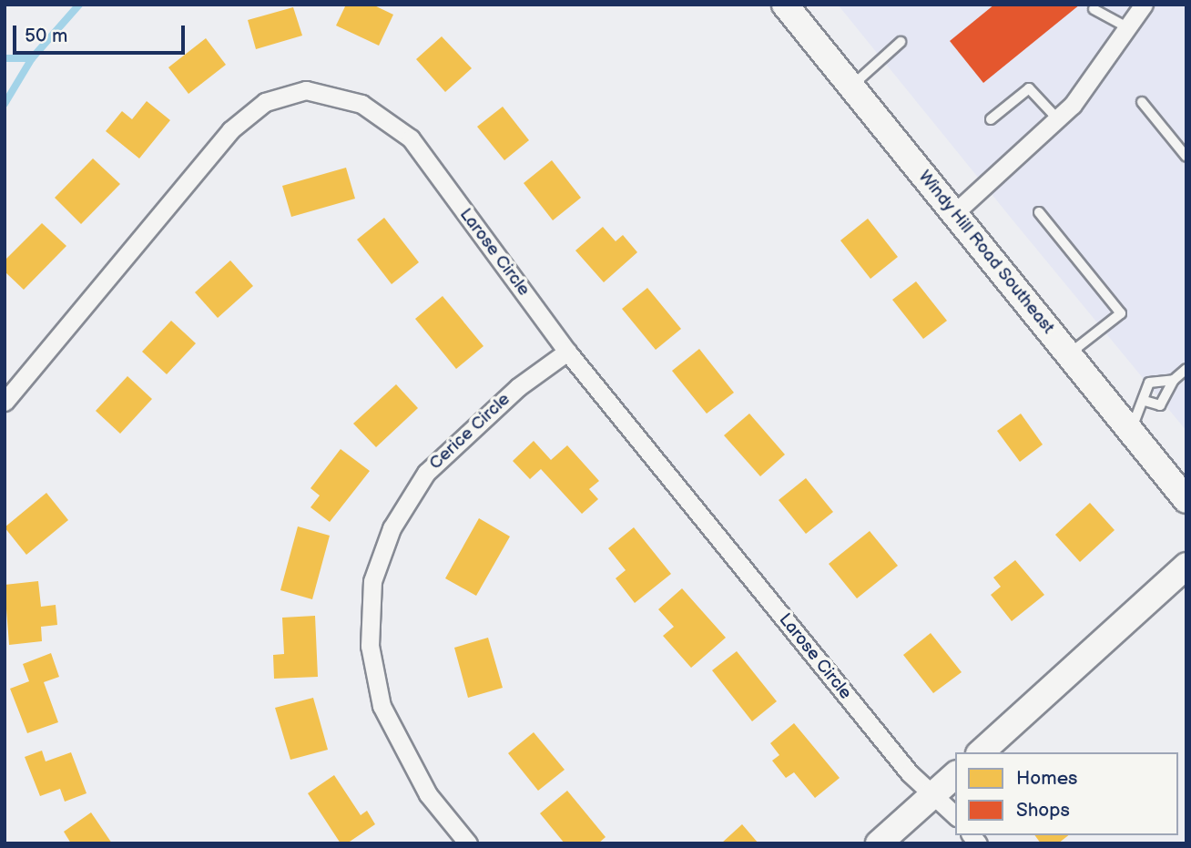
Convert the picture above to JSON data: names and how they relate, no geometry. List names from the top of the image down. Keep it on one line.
{"streets":{"main road":["Windy Hill Road Southeast"],"street":["Larose Circle","Cerice Circle"]},"crossings":[["Larose Circle","Cerice Circle"]],"legend":["Homes","Shops"],"scale_bar":"50 m"}
